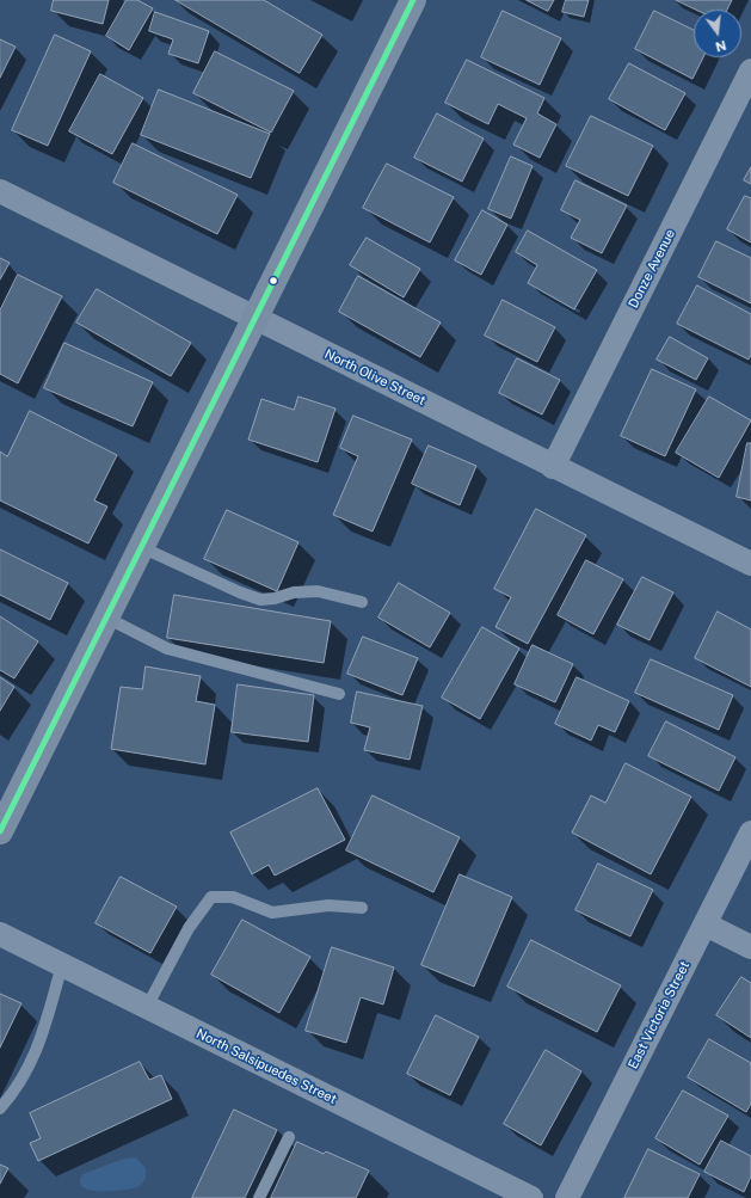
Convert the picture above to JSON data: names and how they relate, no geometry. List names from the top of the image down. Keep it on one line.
{"streets":{"street":["Donze Avenue","North Olive Street","East Victoria Street","North Salsipuedes Street"]},"crossings":[["Donze Avenue","North Olive Street"]],"north":"bottom"}
